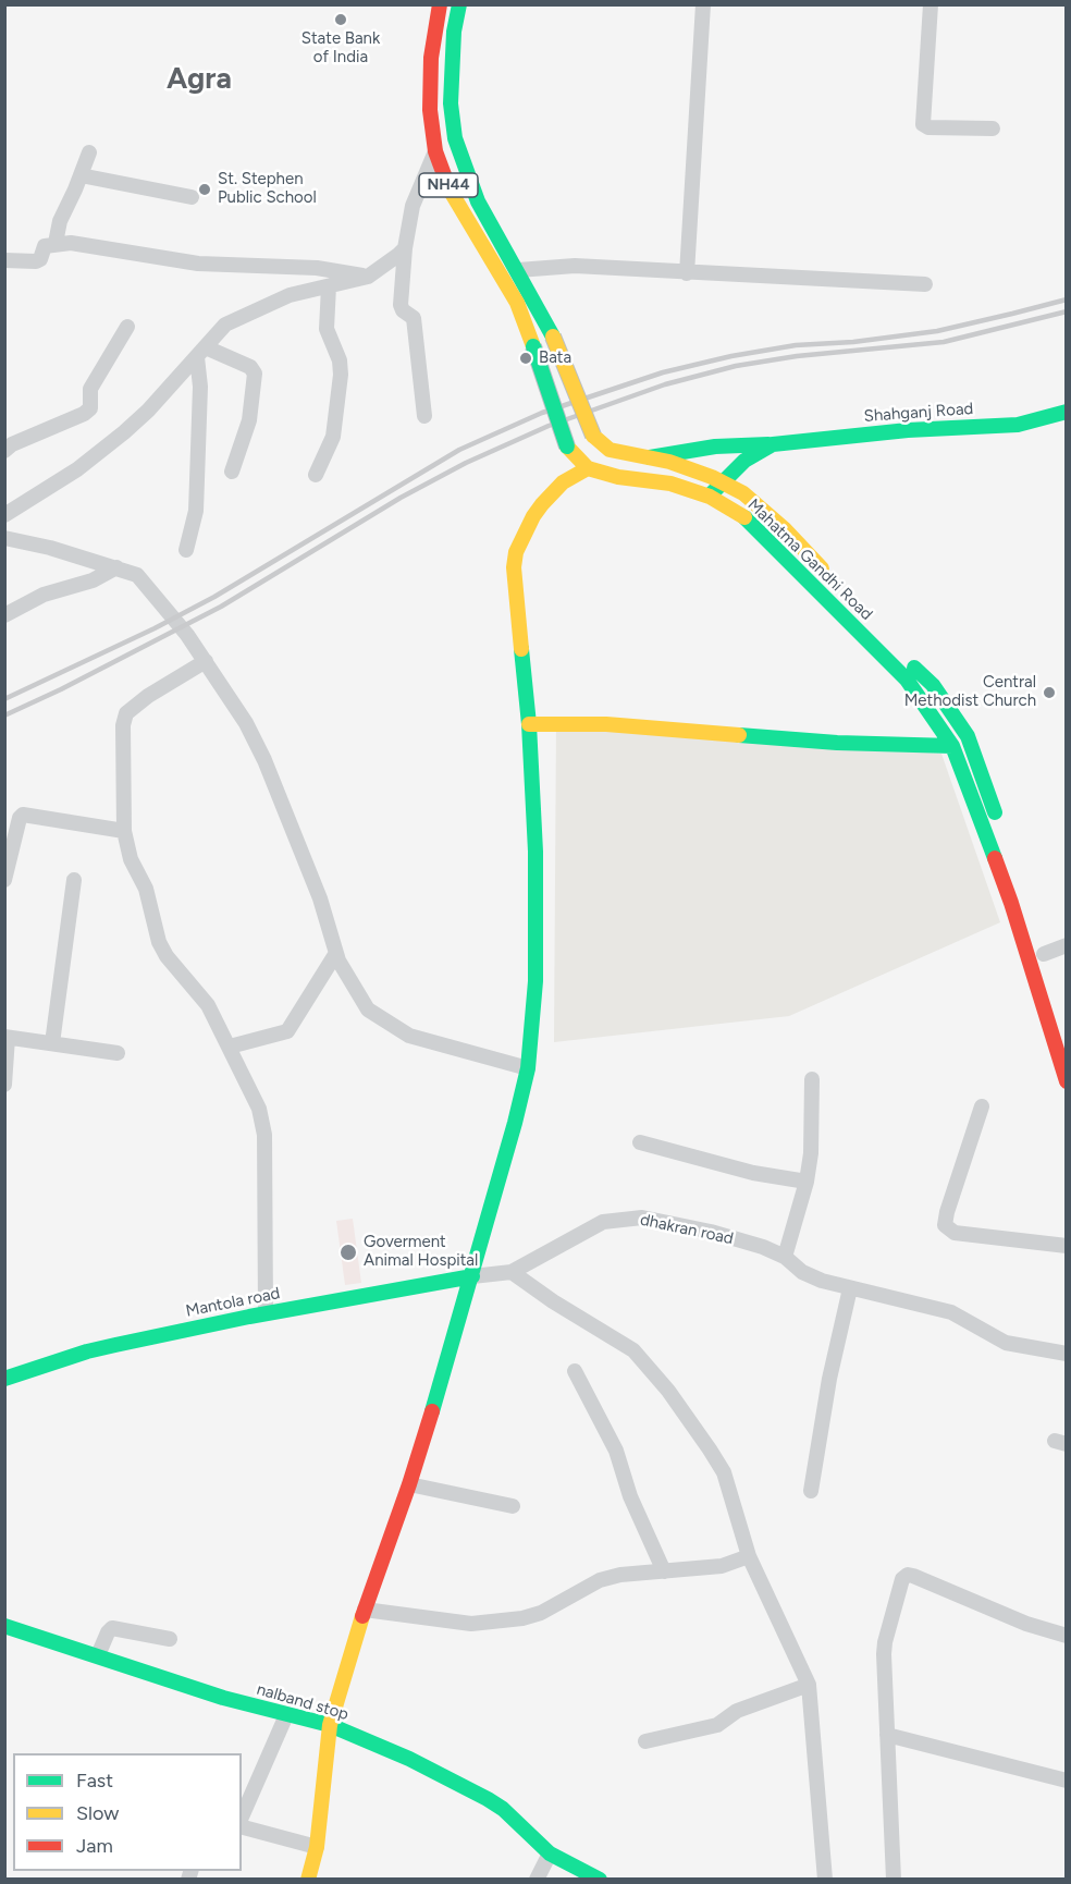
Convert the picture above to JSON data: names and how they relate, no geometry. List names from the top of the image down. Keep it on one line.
{"streets":{"main road":["NH44","Shahganj Road","Mahatma Gandhi Road","Mantola road","nalband stop"],"street":["dhakran road"]},"crossings":[["Shahganj Road","Mahatma Gandhi Road"]],"districts":["Agra"],"places":["State Bank of India","St. Stephen Public School","Bata","Central Methodist Church","Goverment Animal Hospital"],"legend":["Fast","Slow","Jam"]}
